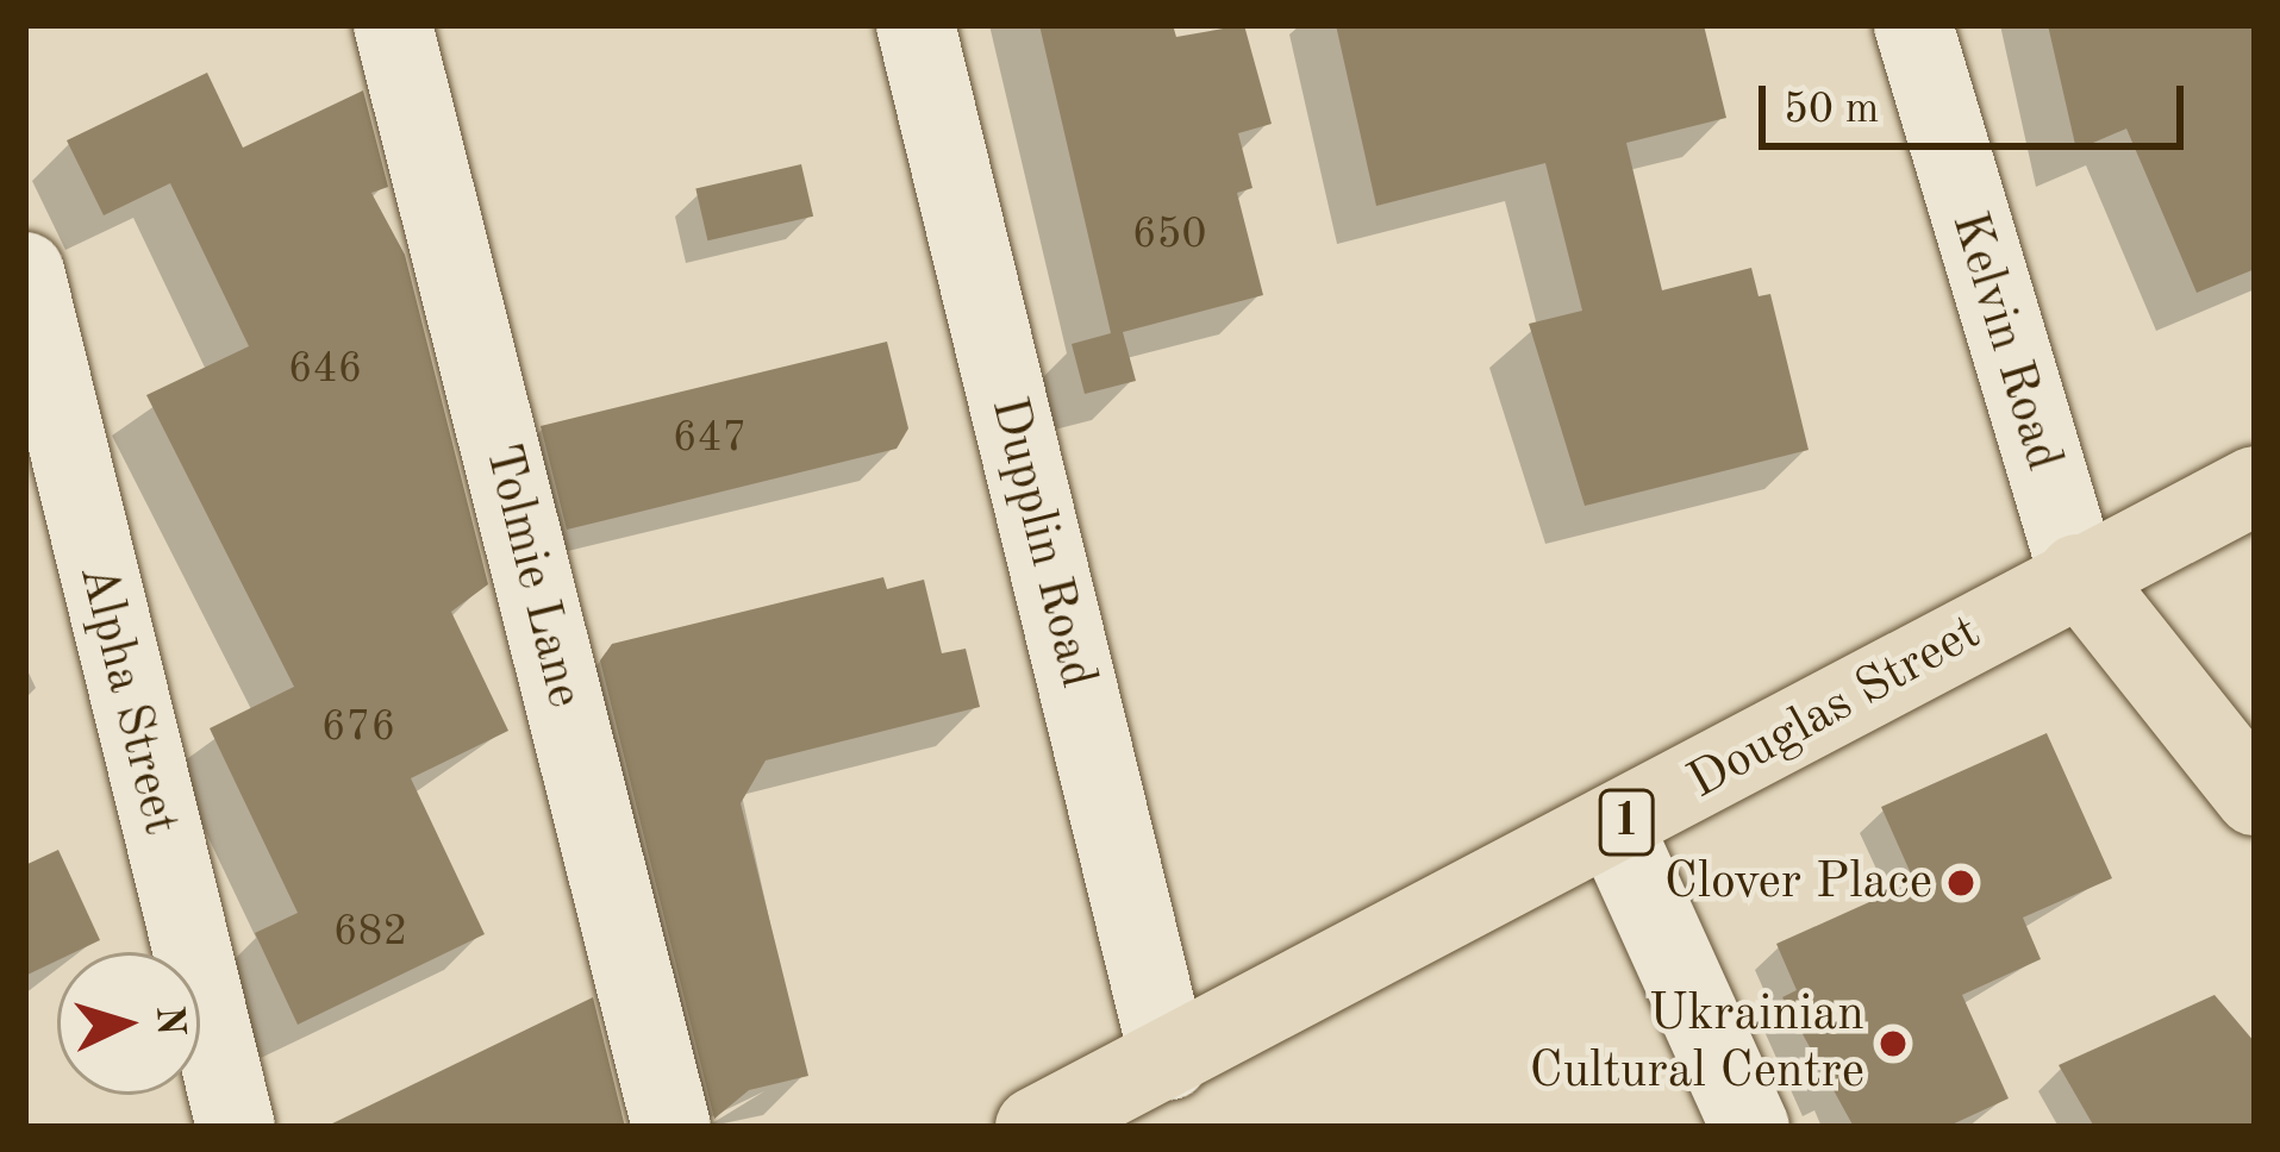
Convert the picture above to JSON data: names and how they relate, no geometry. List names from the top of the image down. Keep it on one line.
{"streets":{"main road":["Douglas Street","1"],"street":["Kelvin Road","Dupplin Road","Tolmie Lane","Alpha Street"]},"crossings":[["Kelvin Road","Douglas Street"],["Dupplin Road","Douglas Street"]],"places":["Clover Place","Ukrainian Cultural Centre"],"house_numbers":["650","646","647","676","682"],"scale_bar":"50 m","north":"right"}
